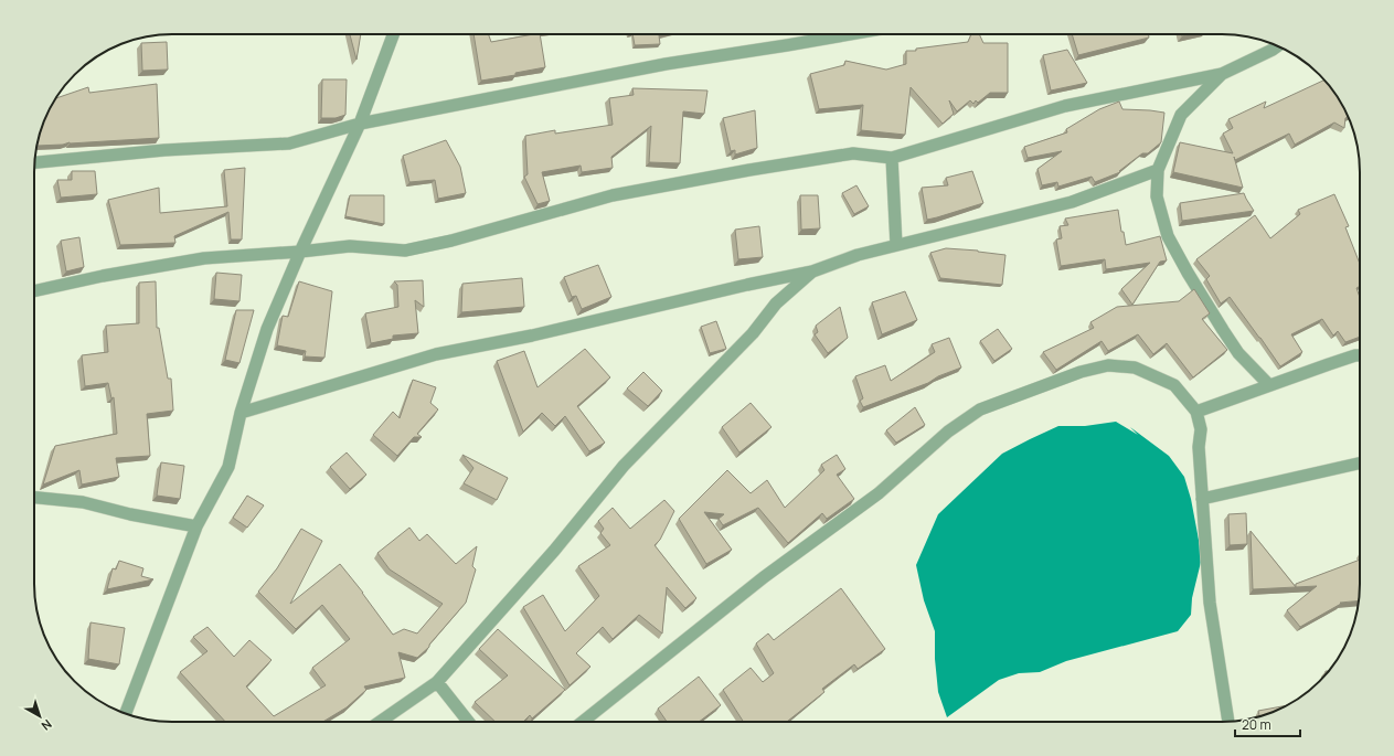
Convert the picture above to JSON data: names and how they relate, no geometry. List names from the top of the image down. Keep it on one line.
{"scale_bar":"20 m","north":"bottom right"}
